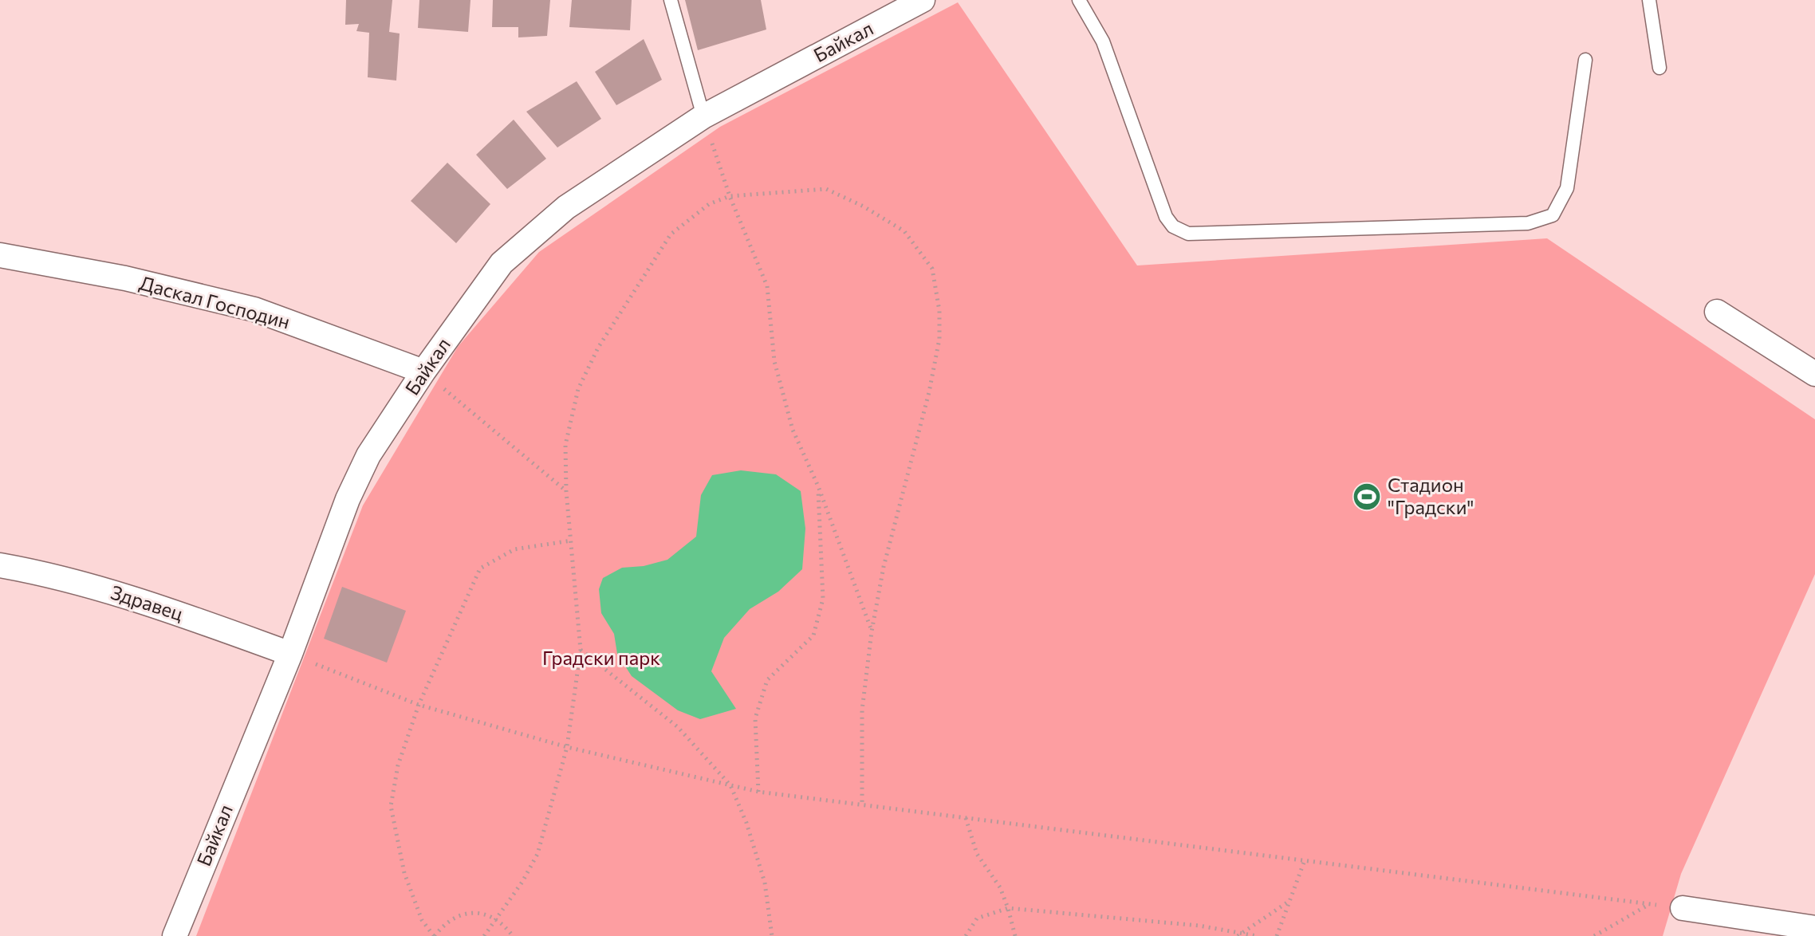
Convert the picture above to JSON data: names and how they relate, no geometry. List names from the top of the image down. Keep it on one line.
{"streets":{"street":["Байкал","Даскал Господин","Здравец"]},"crossings":[["Байкал","Даскал Господин"],["Байкал","Здравец"]],"parks":["Градски парк"],"places":{"sports":["Стадион \"Градски\""]}}
